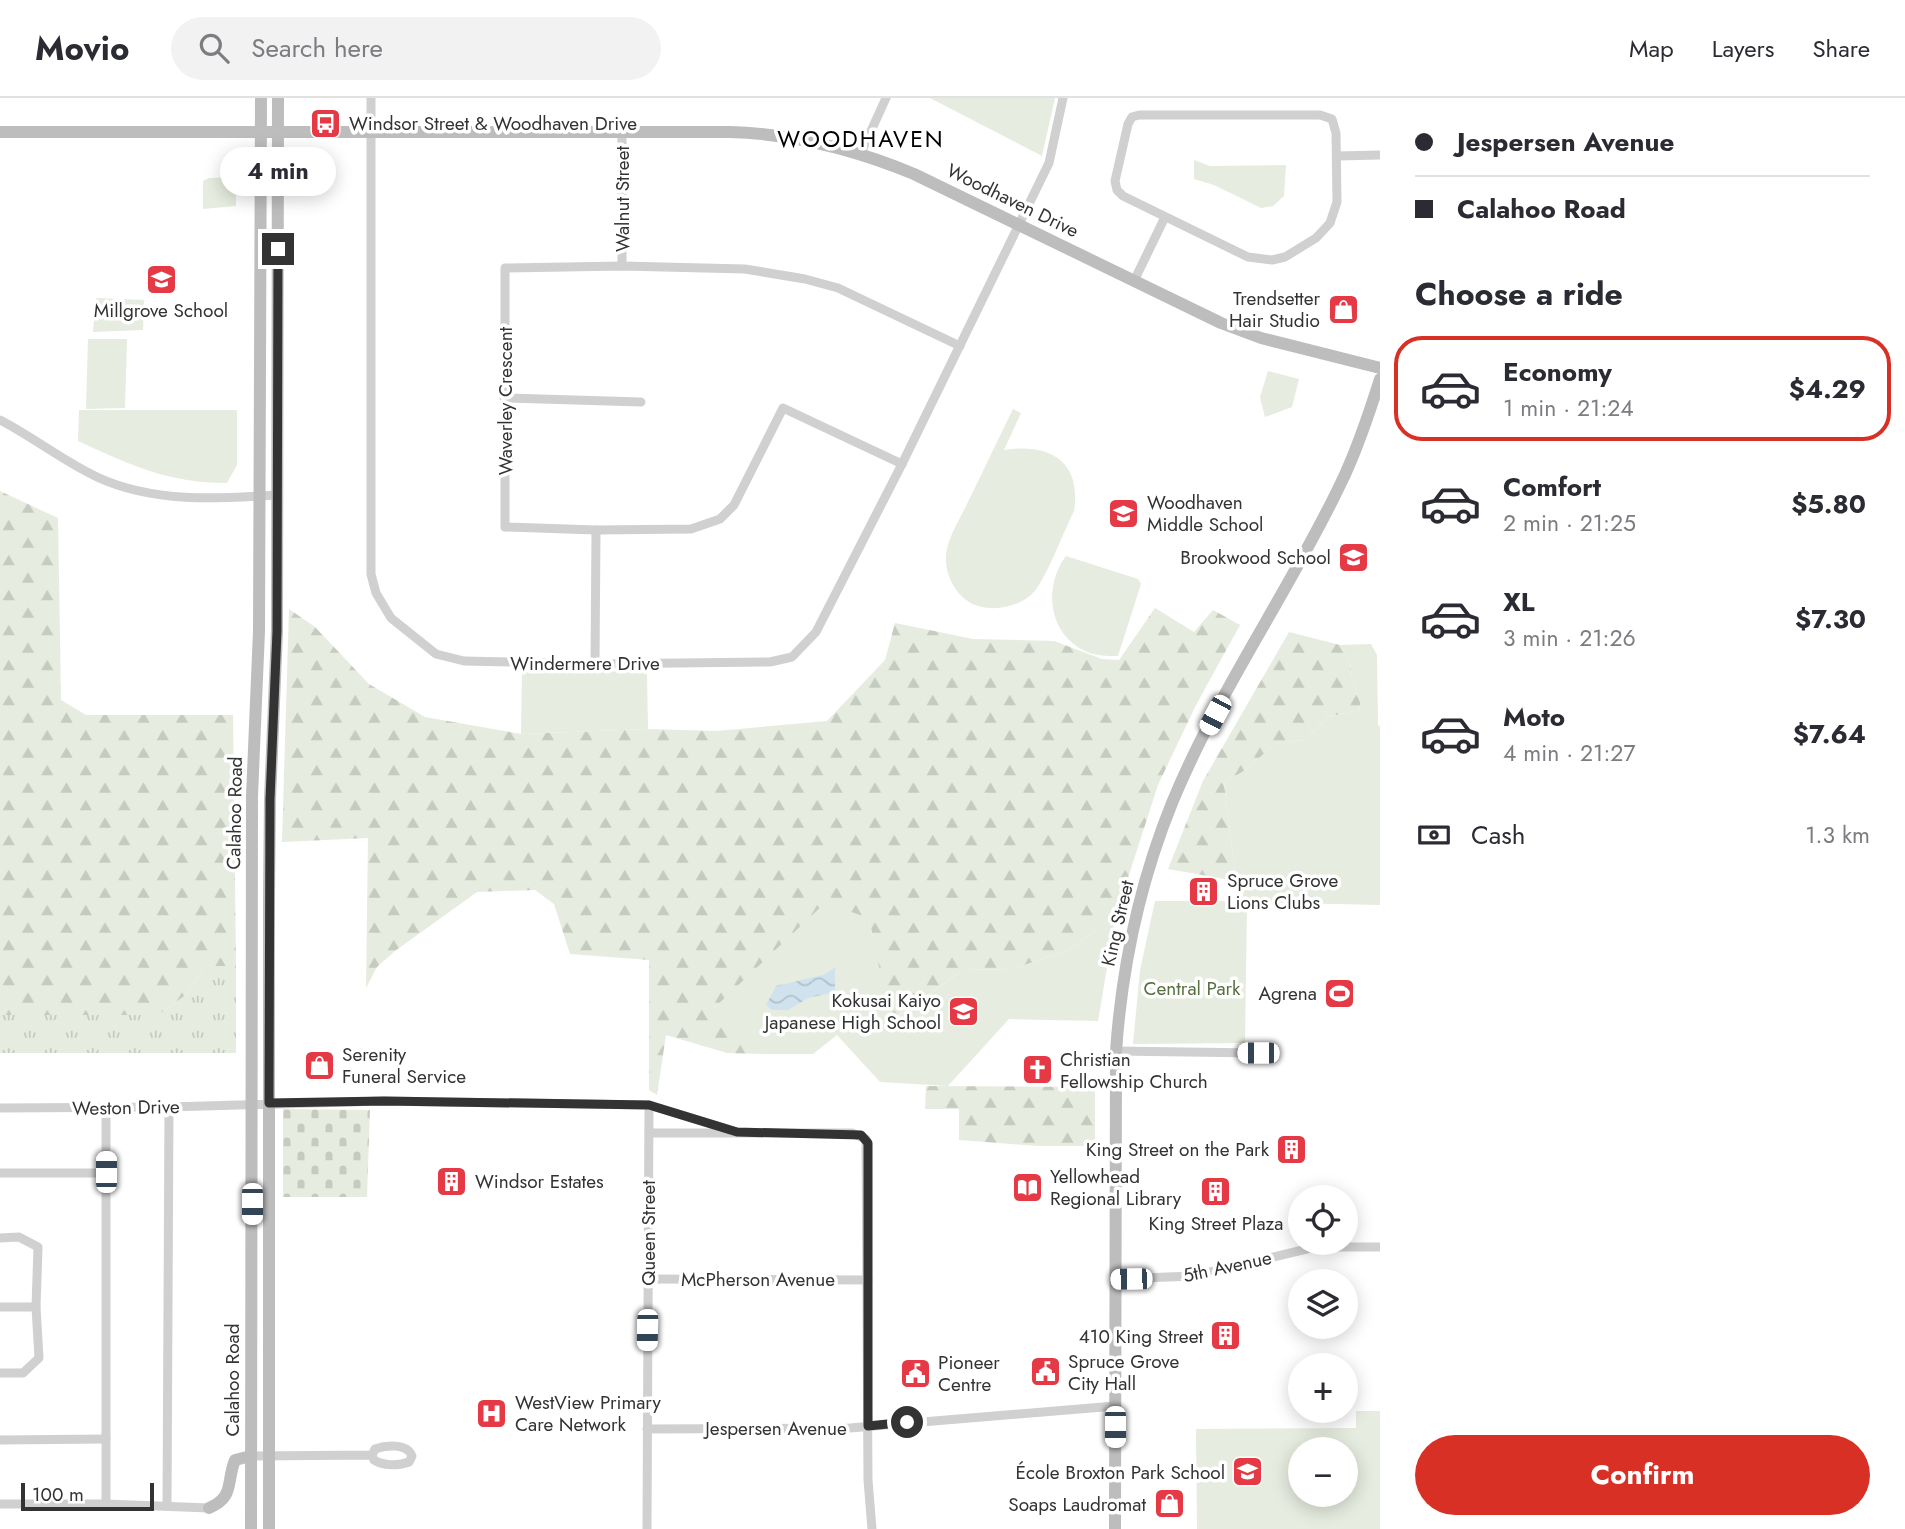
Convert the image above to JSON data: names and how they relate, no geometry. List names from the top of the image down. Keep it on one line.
{"streets":{"main road":["Woodhaven Drive","Calahoo Road","King Street"],"street":["Walnut Street","Waverley Crescent","Windermere Drive","Weston Drive","Queen Street","5th Avenue","McPherson Avenue","Jespersen Avenue"]},"crossings":[["Walnut Street","Woodhaven Drive"],["Walnut Street","Waverley Crescent"],["Woodhaven Drive","Windermere Drive"],["Woodhaven Drive","Calahoo Road"],["Waverley Crescent","Windermere Drive"],["Calahoo Road","Weston Drive"],["King Street","5th Avenue"],["King Street","Jespersen Avenue"],["Weston Drive","Queen Street"],["Queen Street","McPherson Avenue"],["Queen Street","Jespersen Avenue"]],"districts":["WOODHAVEN"],"parks":["Central Park"],"places":{"bus stop":["Windsor Street & Woodhaven Drive"],"school or university":["Millgrove School","Woodhaven Middle School","Brookwood School","Kokusai Kaiyo Japanese High School","École Broxton Park School"],"shop":["Trendsetter Hair Studio","Serenity Funeral Service","Soaps Laudromat"],"building":["Spruce Grove Lions Clubs","King Street on the Park","Windsor Estates","King Street Plaza","410 King Street"],"sports":["Agrena"],"church":["Christian Fellowship Church"],"library":["Yellowhead Regional Library"],"public building":["Spruce Grove City Hall","Pioneer Centre"],"hospital":["WestView Primary Care Network"]},"scale_bar":"100 m","page":{"header":"Movio","search":"Search here","nav":["Map","Layers","Share"],"banner":["Jespersen Avenue","Calahoo Road"],"bubble":"4 min","heading":"Choose a ride","list":[{"name":"Economy","note":"1 min · 21:24","value":"$4.29"},{"name":"Comfort","note":"2 min · 21:25","value":"$5.80"},{"name":"XL","note":"3 min · 21:26","value":"$7.30"},{"name":"Moto","note":"4 min · 21:27","value":"$7.64"}],"pay":["Cash","1.3 km"],"map_buttons":["+","−"],"buttons":"Confirm","scale":"100 m"}}
